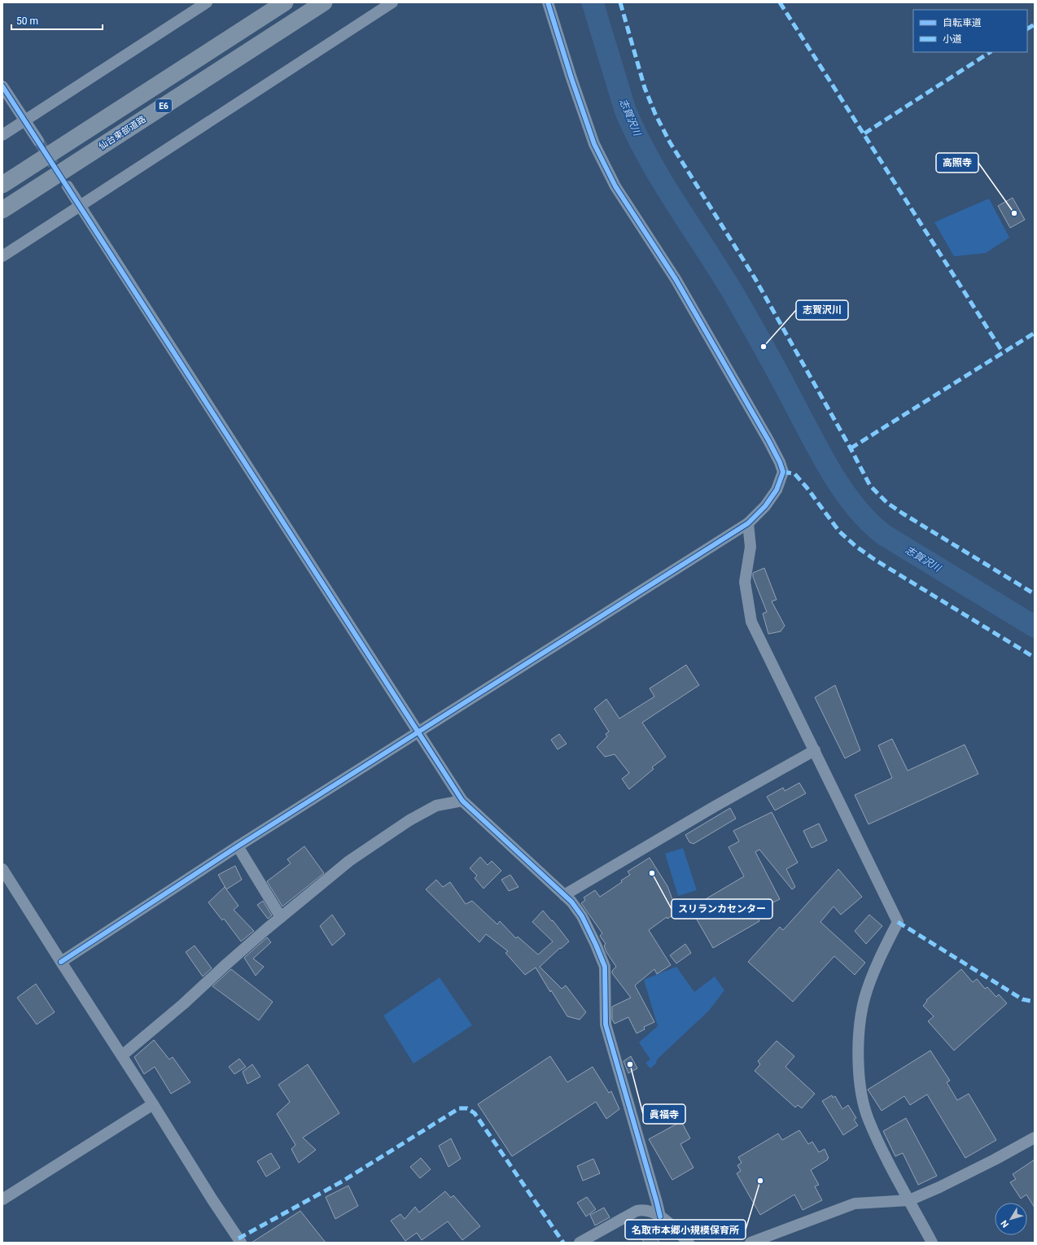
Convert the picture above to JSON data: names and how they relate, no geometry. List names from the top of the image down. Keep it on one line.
{"streets":{"highway":["E6","仙台東部道路"]},"water":["志賀沢川"],"places":["高照寺","志賀沢川","スリランカセンター","眞福寺","名取市本郷小規模保育所"],"legend":["自転車道","小道"],"scale_bar":"50 m","north":"bottom left"}
